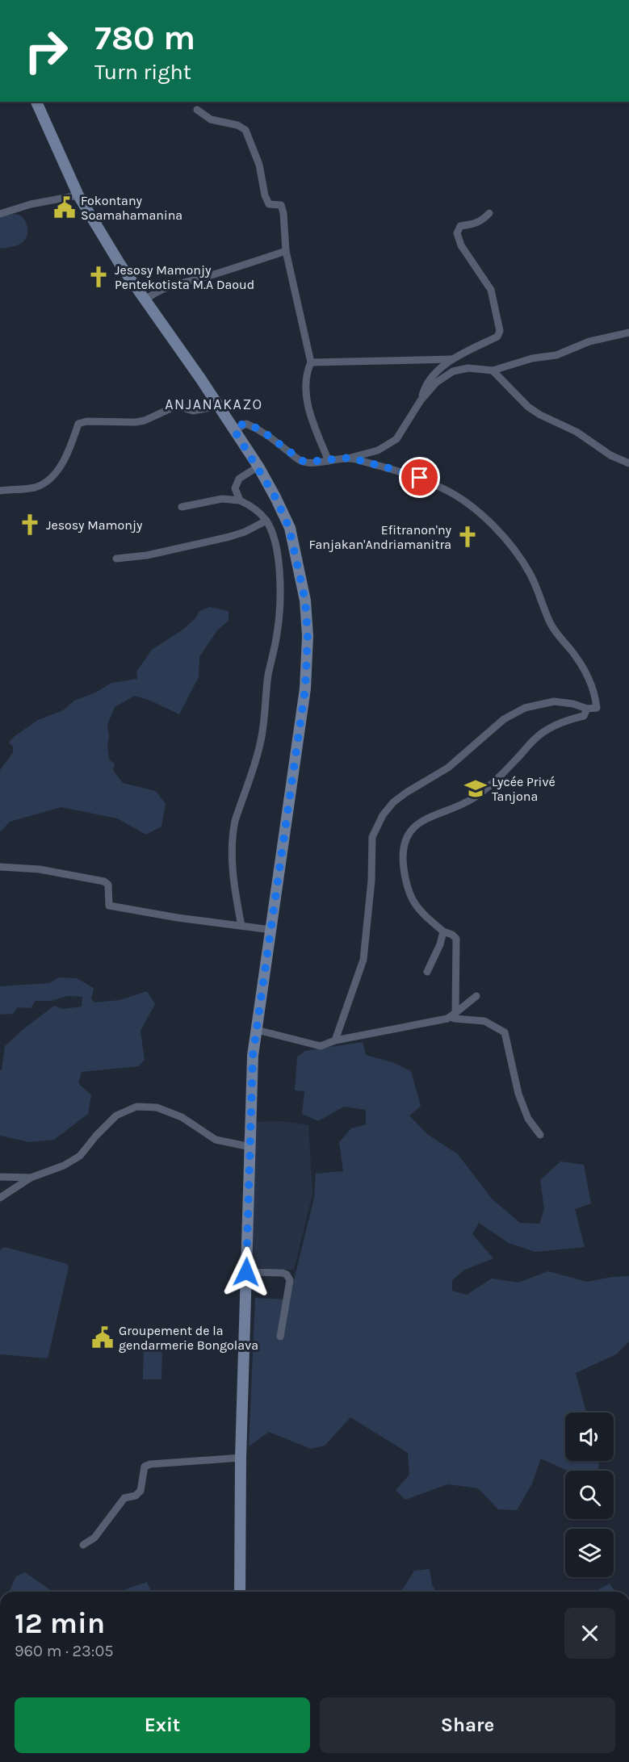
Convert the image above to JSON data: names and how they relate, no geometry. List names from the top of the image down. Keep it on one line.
{"districts":["ANJANAKAZO"],"places":{"public building":["Fokontany Soamahamanina","Groupement de la gendarmerie Bongolava"],"church":["Jesosy Mamonjy Pentekotista M.A Daoud","Jesosy Mamonjy","Efitranon'ny Fanjakan'Andriamanitra"],"school or university":["Lycée Privé Tanjona"]},"page":{"turn":["780 m","Turn right"],"heading":["12 min","960 m · 23:05"],"buttons":["Exit","Share"]}}
